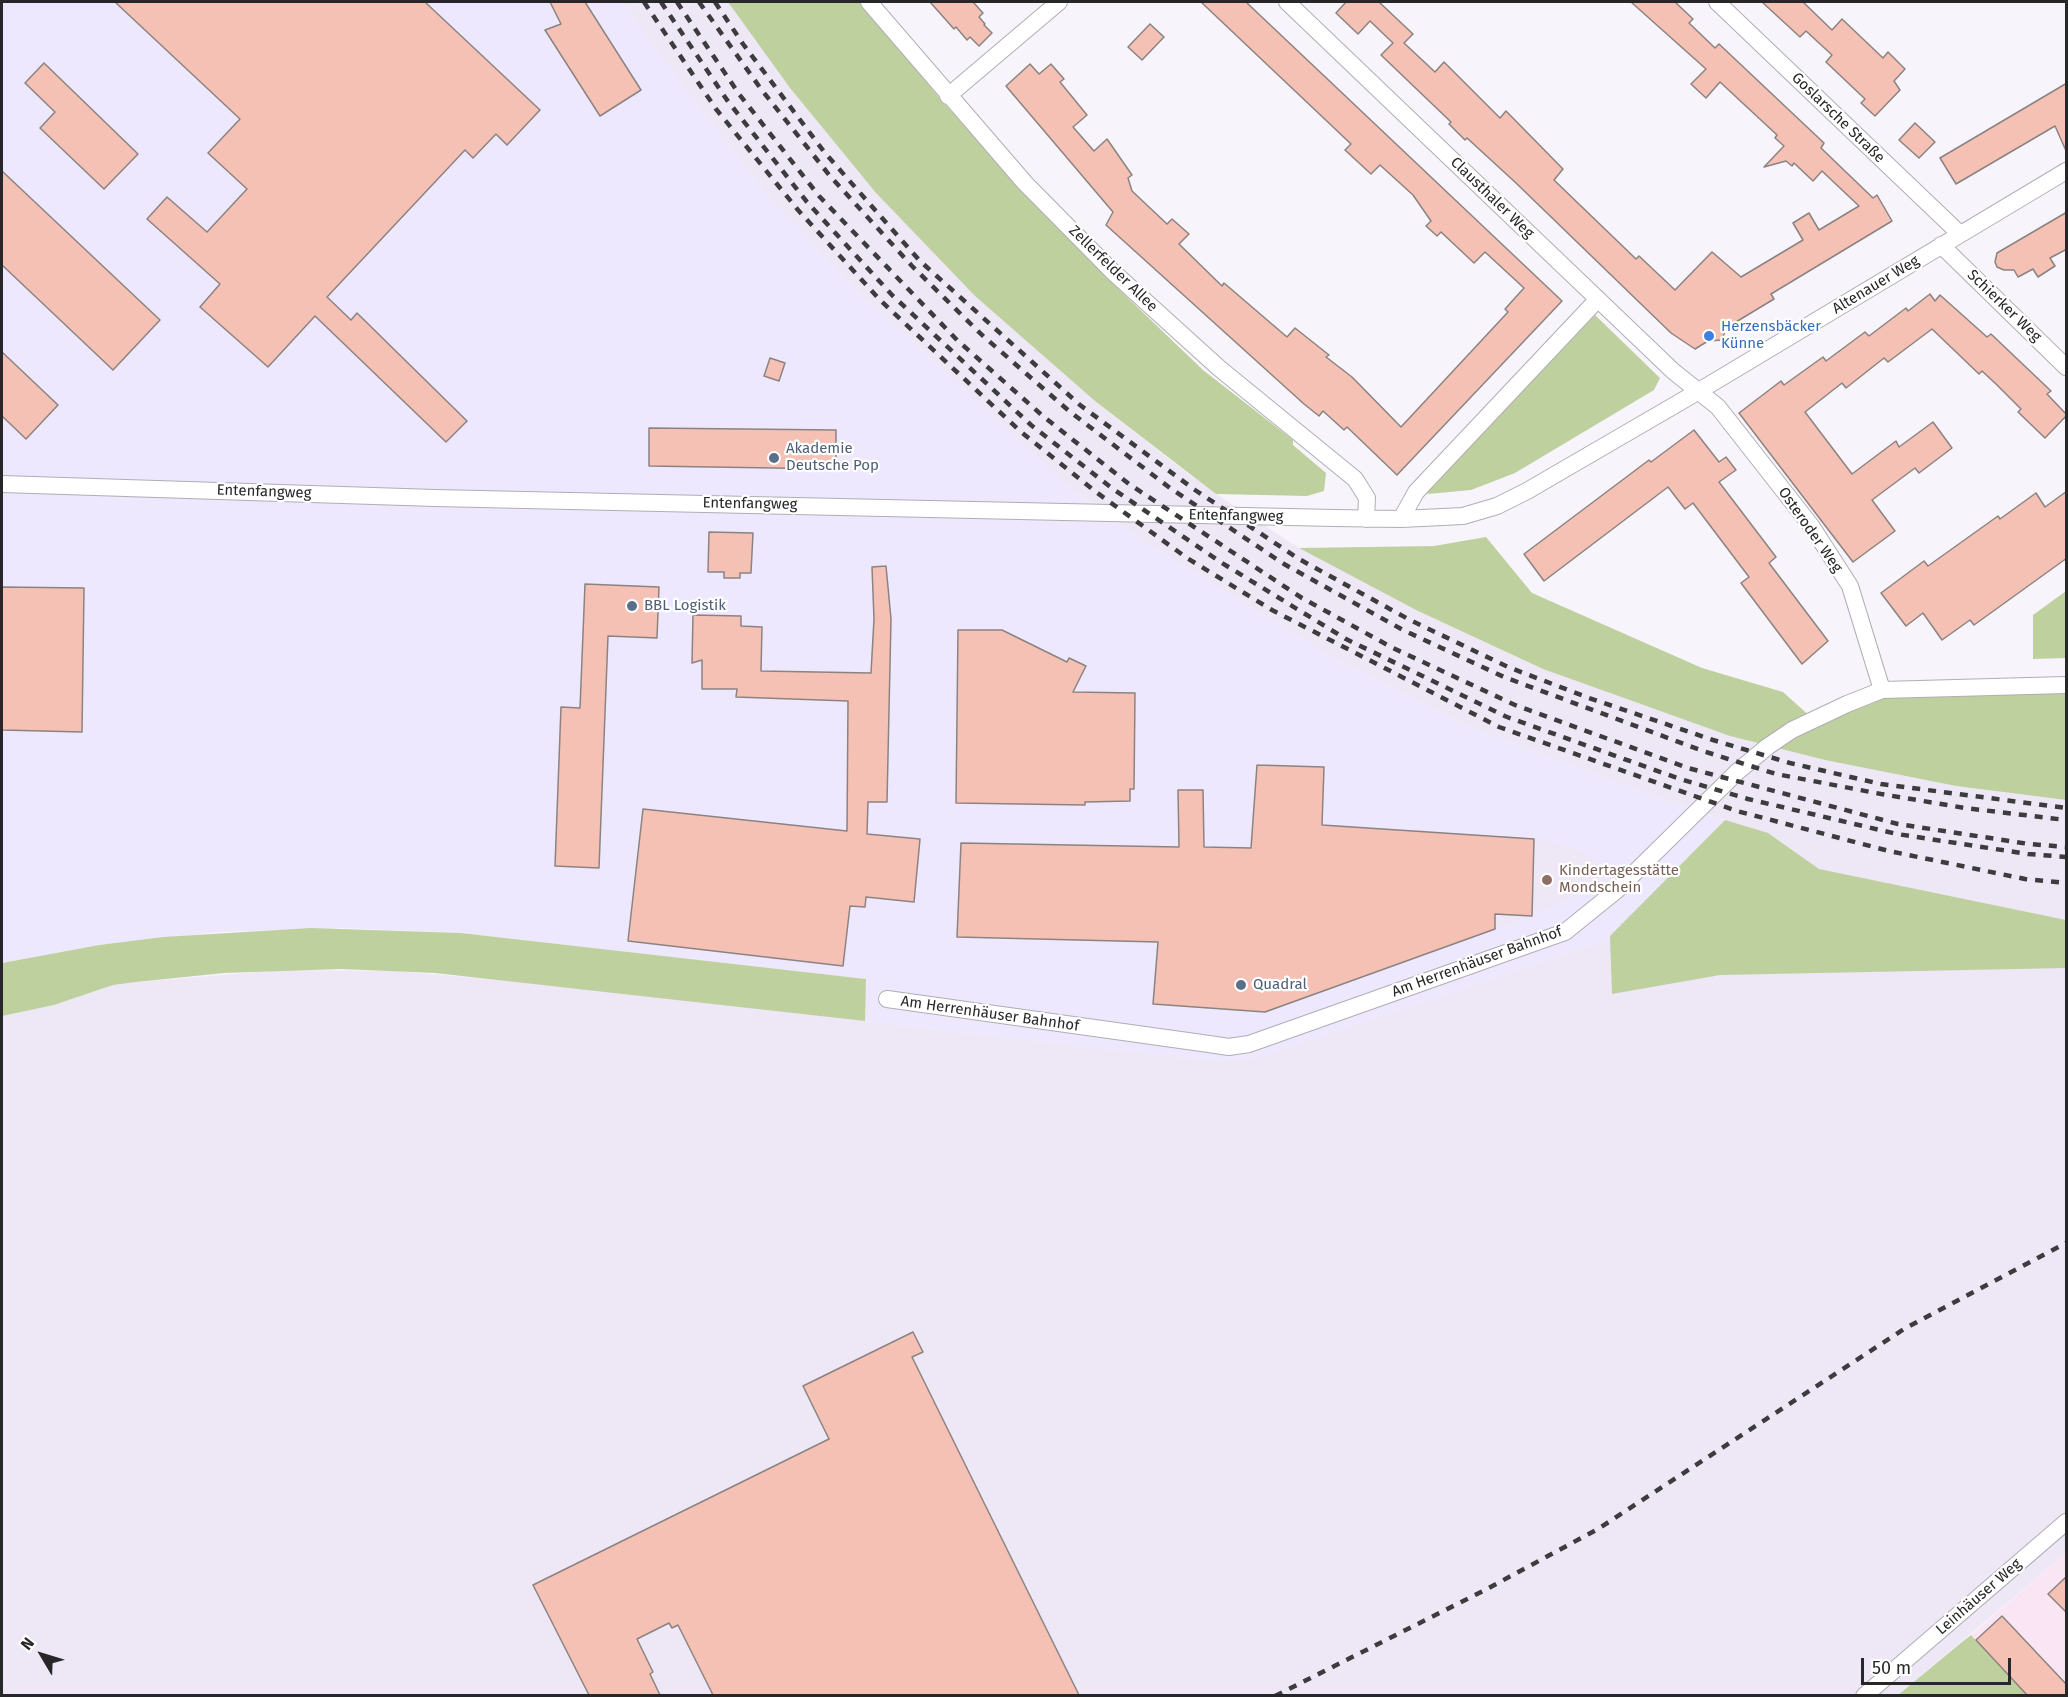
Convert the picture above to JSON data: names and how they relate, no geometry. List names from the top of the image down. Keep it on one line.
{"streets":{"street":["Goslarsche Straße","Clausthaler Weg","Zellerfelder Allee","Altenauer Weg","Schierker Weg","Entenfangweg","Osteroder Weg","Am Herrenhäuser Bahnhof","Leinhäuser Weg"]},"crossings":[["Goslarsche Straße","Altenauer Weg"],["Clausthaler Weg","Altenauer Weg"],["Clausthaler Weg","Osteroder Weg"],["Zellerfelder Allee","Entenfangweg"],["Altenauer Weg","Schierker Weg"],["Altenauer Weg","Entenfangweg"],["Altenauer Weg","Osteroder Weg"],["Osteroder Weg","Am Herrenhäuser Bahnhof"]],"places":["Herzensbäcker Künne","Akademie Deutsche Pop","BBL Logistik","Kindertagesstätte Mondschein","Quadral"],"scale_bar":"50 m","north":"top left"}
